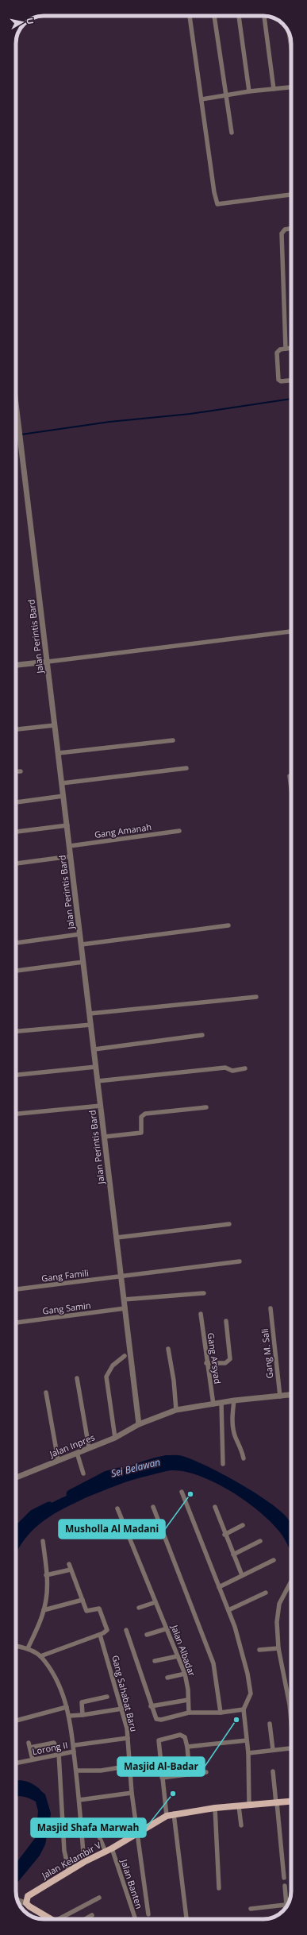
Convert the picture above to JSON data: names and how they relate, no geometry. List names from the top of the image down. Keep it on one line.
{"streets":{"main road":["Jalan Kelambir V"],"street":["Jalan Perintis Bard","Gang Amanah","Gang Famili","Gang Samin","Gang M. Sali","Gang Arsyad","Jalan Inpres","Jalan Albadar","Gang Sahabat Baru","Lorong II","Jalan Banten"]},"crossings":[["Jalan Perintis Bard","Gang Amanah"],["Jalan Perintis Bard","Gang Famili"],["Jalan Perintis Bard","Gang Samin"],["Jalan Perintis Bard","Jalan Inpres"],["Gang M. Sali","Jalan Inpres"],["Gang Arsyad","Jalan Inpres"],["Gang Sahabat Baru","Jalan Kelambir V"],["Jalan Kelambir V","Jalan Banten"]],"water":["Sei Belawan"],"places":["Musholla Al Madani","Masjid Al-Badar","Masjid Shafa Marwah"],"north":"right"}
